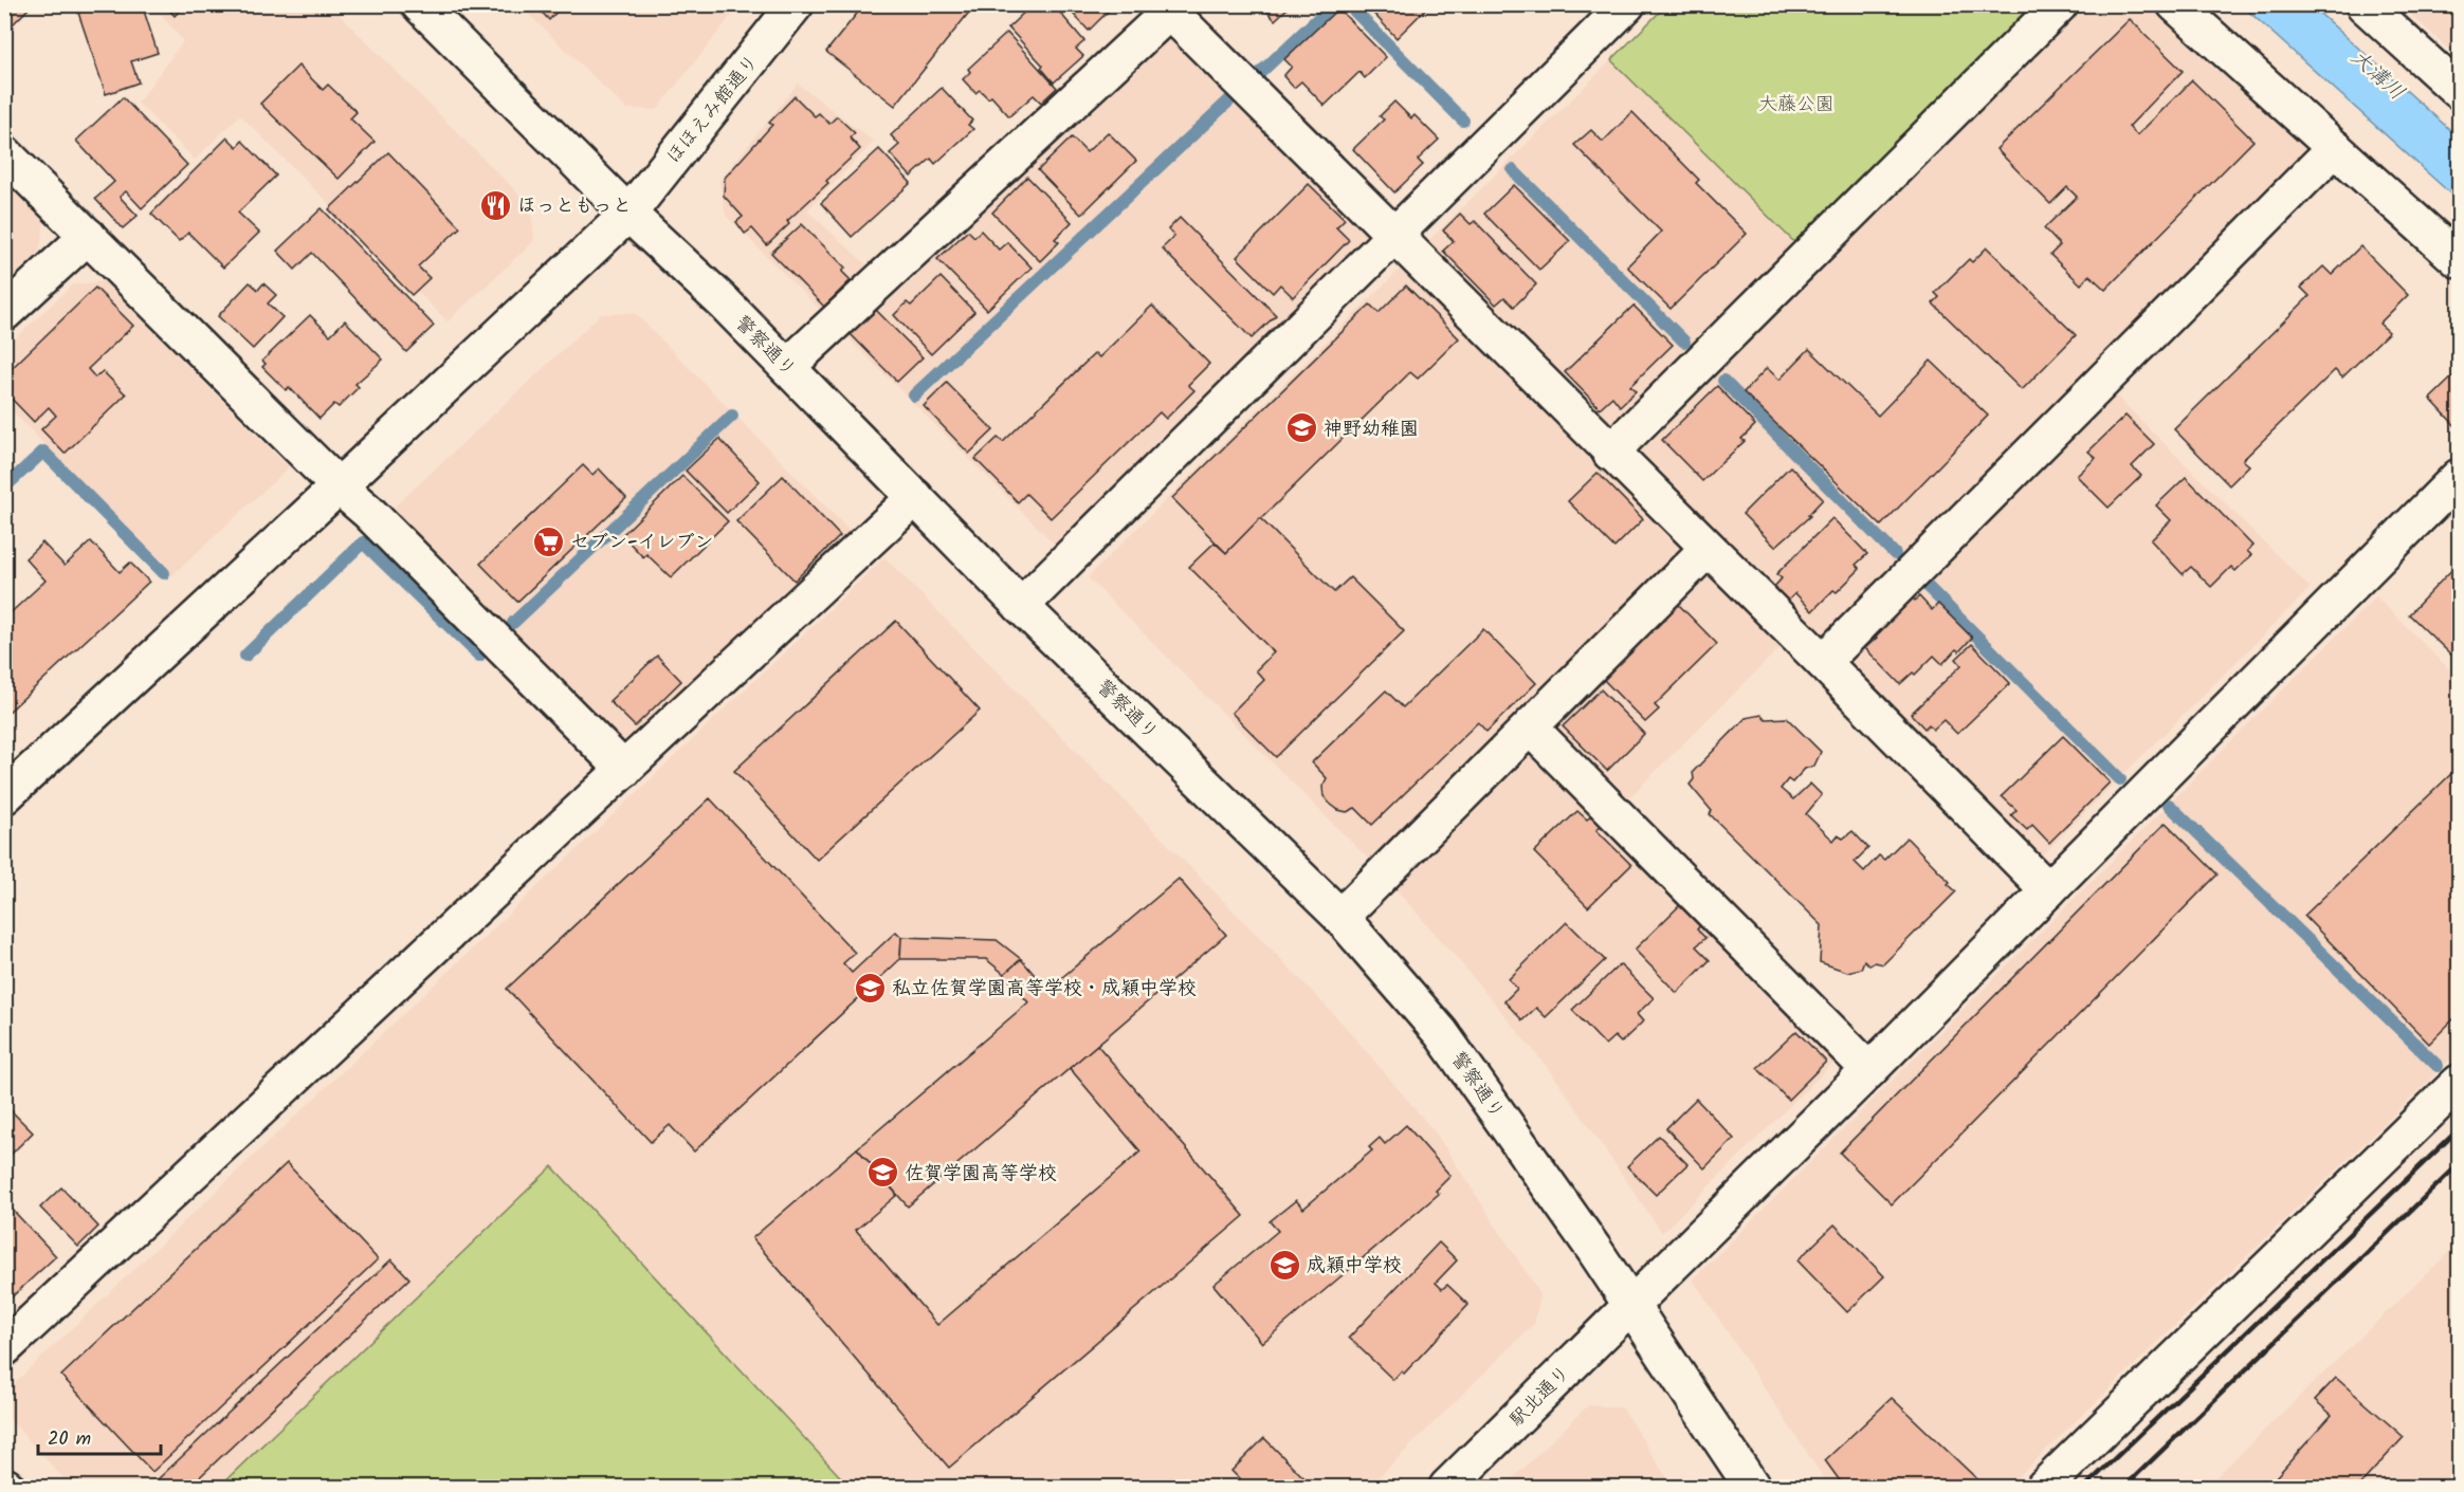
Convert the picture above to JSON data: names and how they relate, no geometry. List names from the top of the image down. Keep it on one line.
{"streets":{"street":["ほほえみ館通り","警察通り","駅北通り"]},"crossings":[["ほほえみ館通り","警察通り"],["警察通り","駅北通り"]],"water":["大溝川"],"parks":["大藤公園"],"places":{"restaurant":["ほっともっと"],"school or university":["神野幼稚園","私立佐賀学園高等学校・成穎中学校","佐賀学園高等学校","成穎中学校"],"supermarket":["セブン-イレブン"]},"scale_bar":"20 m"}
